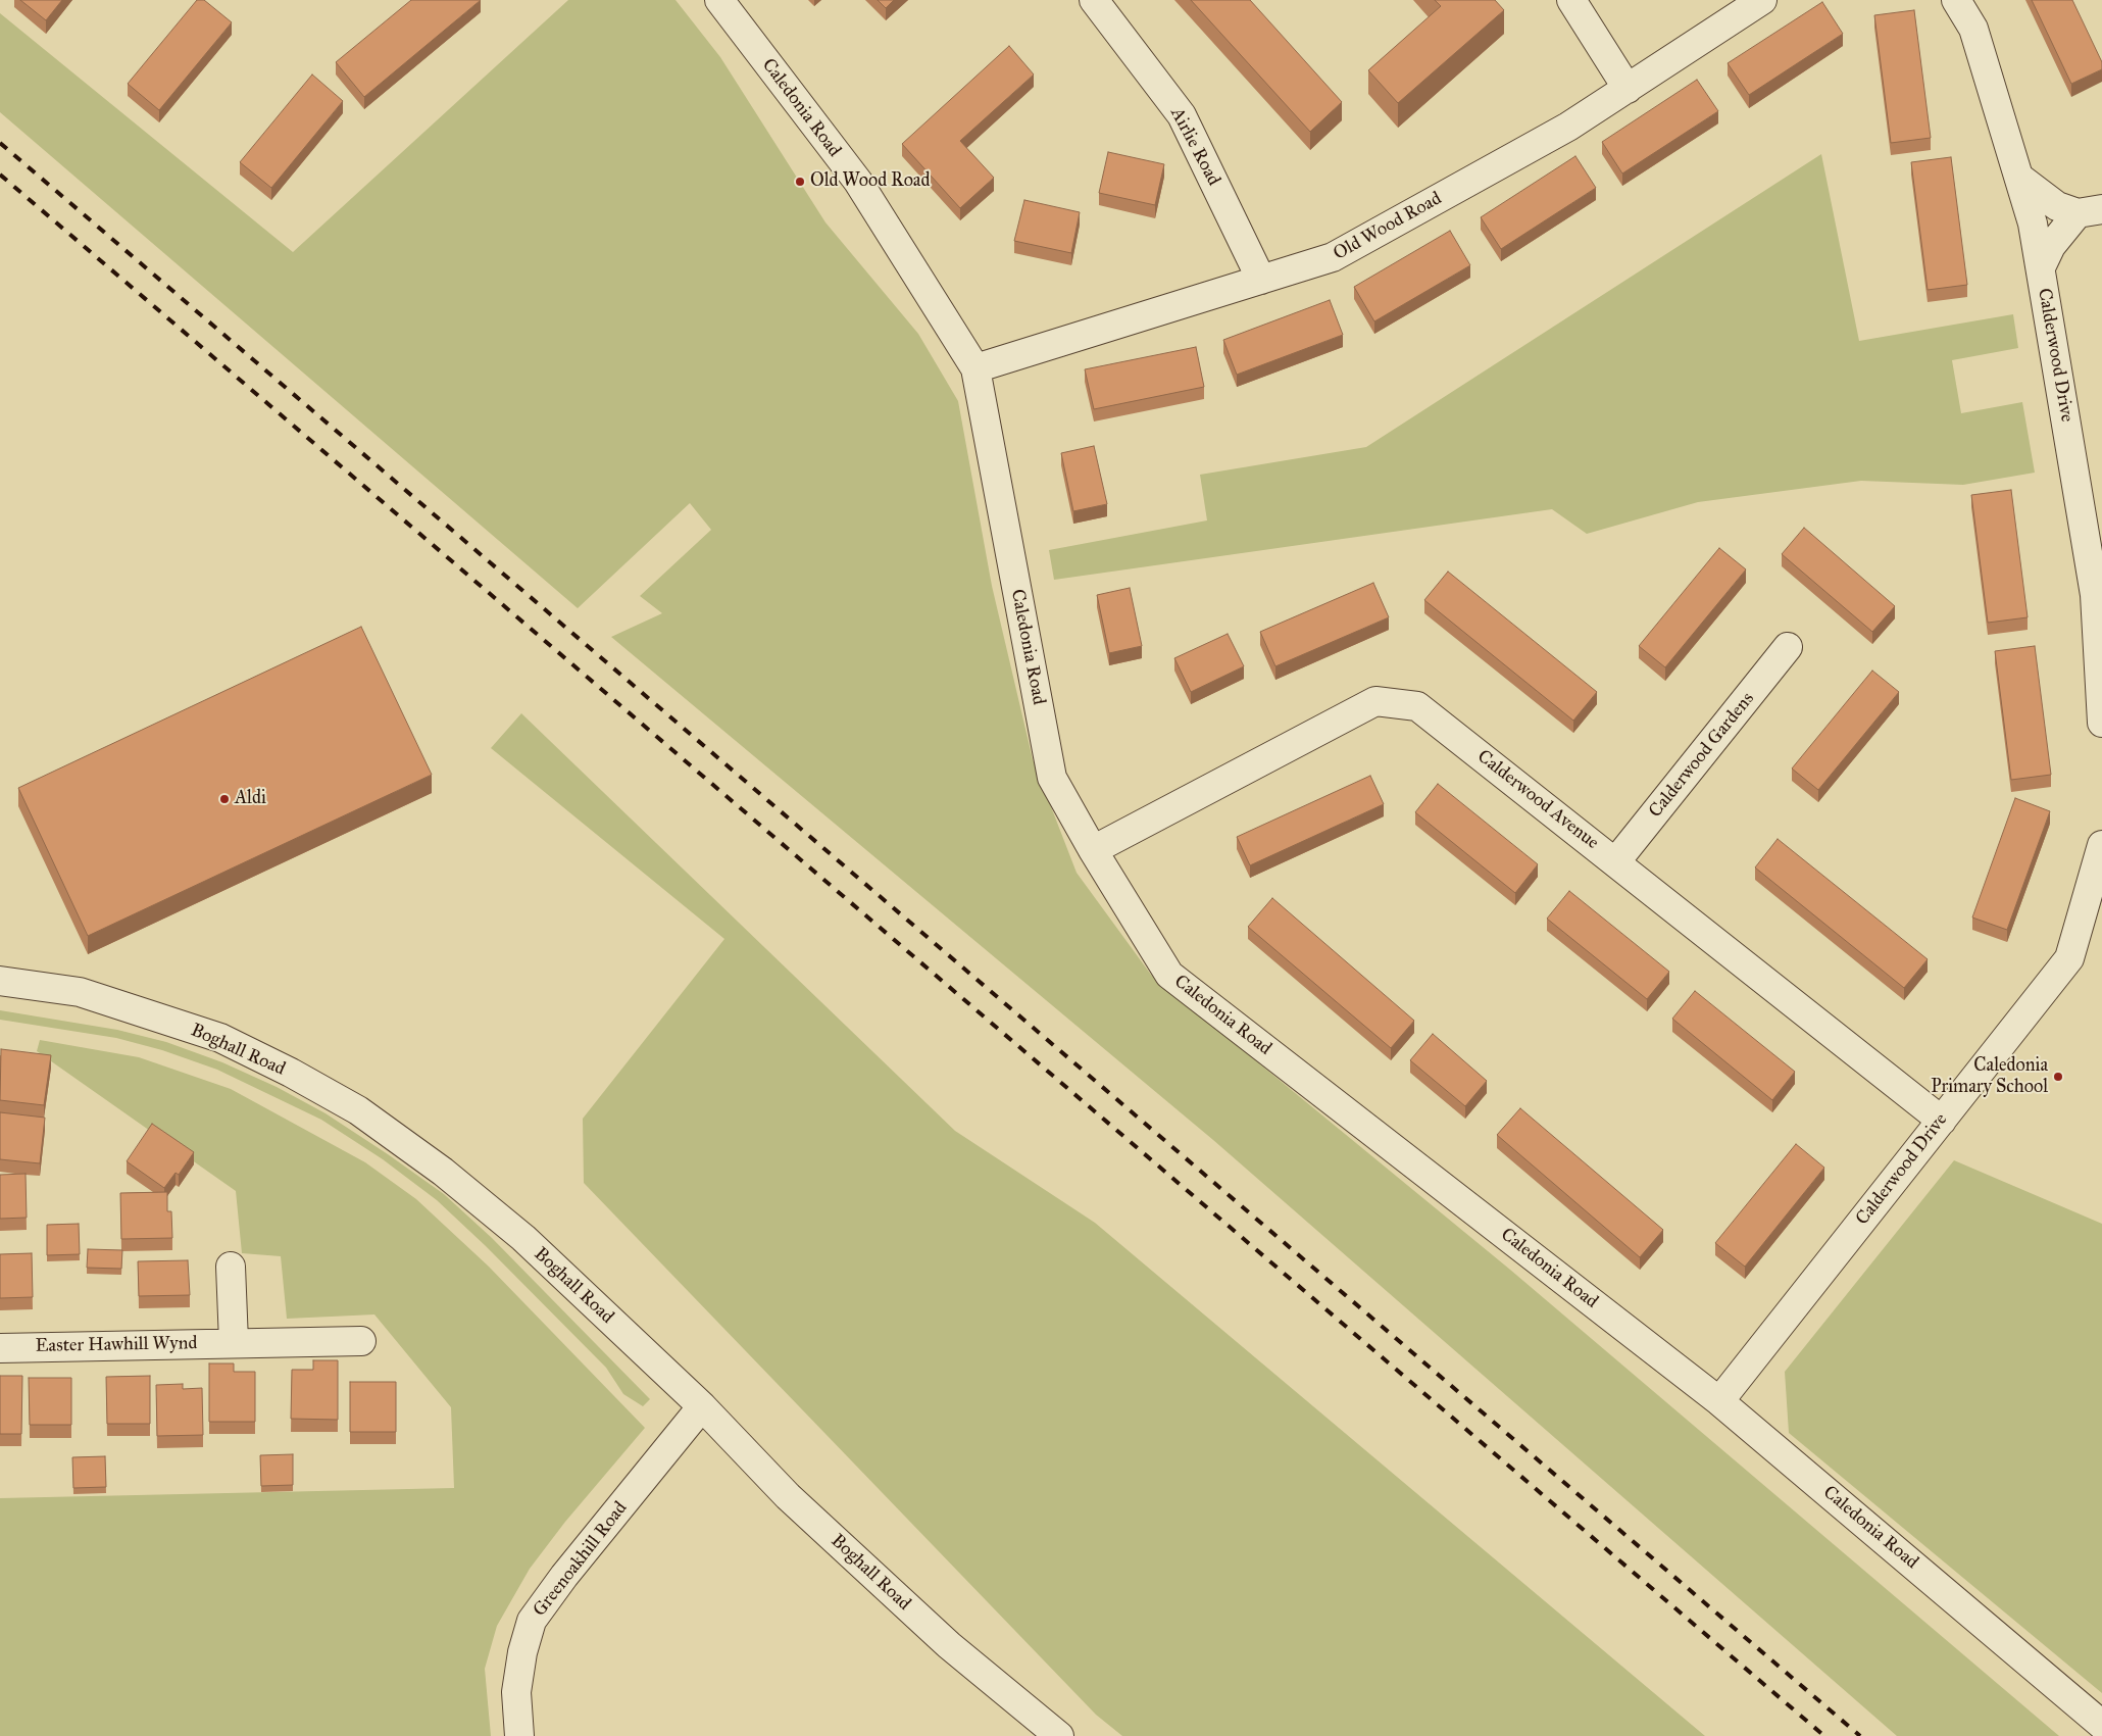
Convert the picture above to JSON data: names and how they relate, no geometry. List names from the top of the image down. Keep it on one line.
{"streets":{"street":["Caledonia Road","Airlie Road","Old Wood Road","Calderwood Drive","Calderwood Gardens","Calderwood Avenue","Boghall Road","Easter Hawhill Wynd","Greenoakhill Road"]},"crossings":[["Caledonia Road","Old Wood Road"],["Caledonia Road","Calderwood Drive"],["Caledonia Road","Calderwood Avenue"],["Airlie Road","Old Wood Road"],["Calderwood Drive","Calderwood Avenue"],["Calderwood Gardens","Calderwood Avenue"],["Boghall Road","Greenoakhill Road"]],"places":["Old Wood Road","Aldi","Caledonia Primary School"]}
